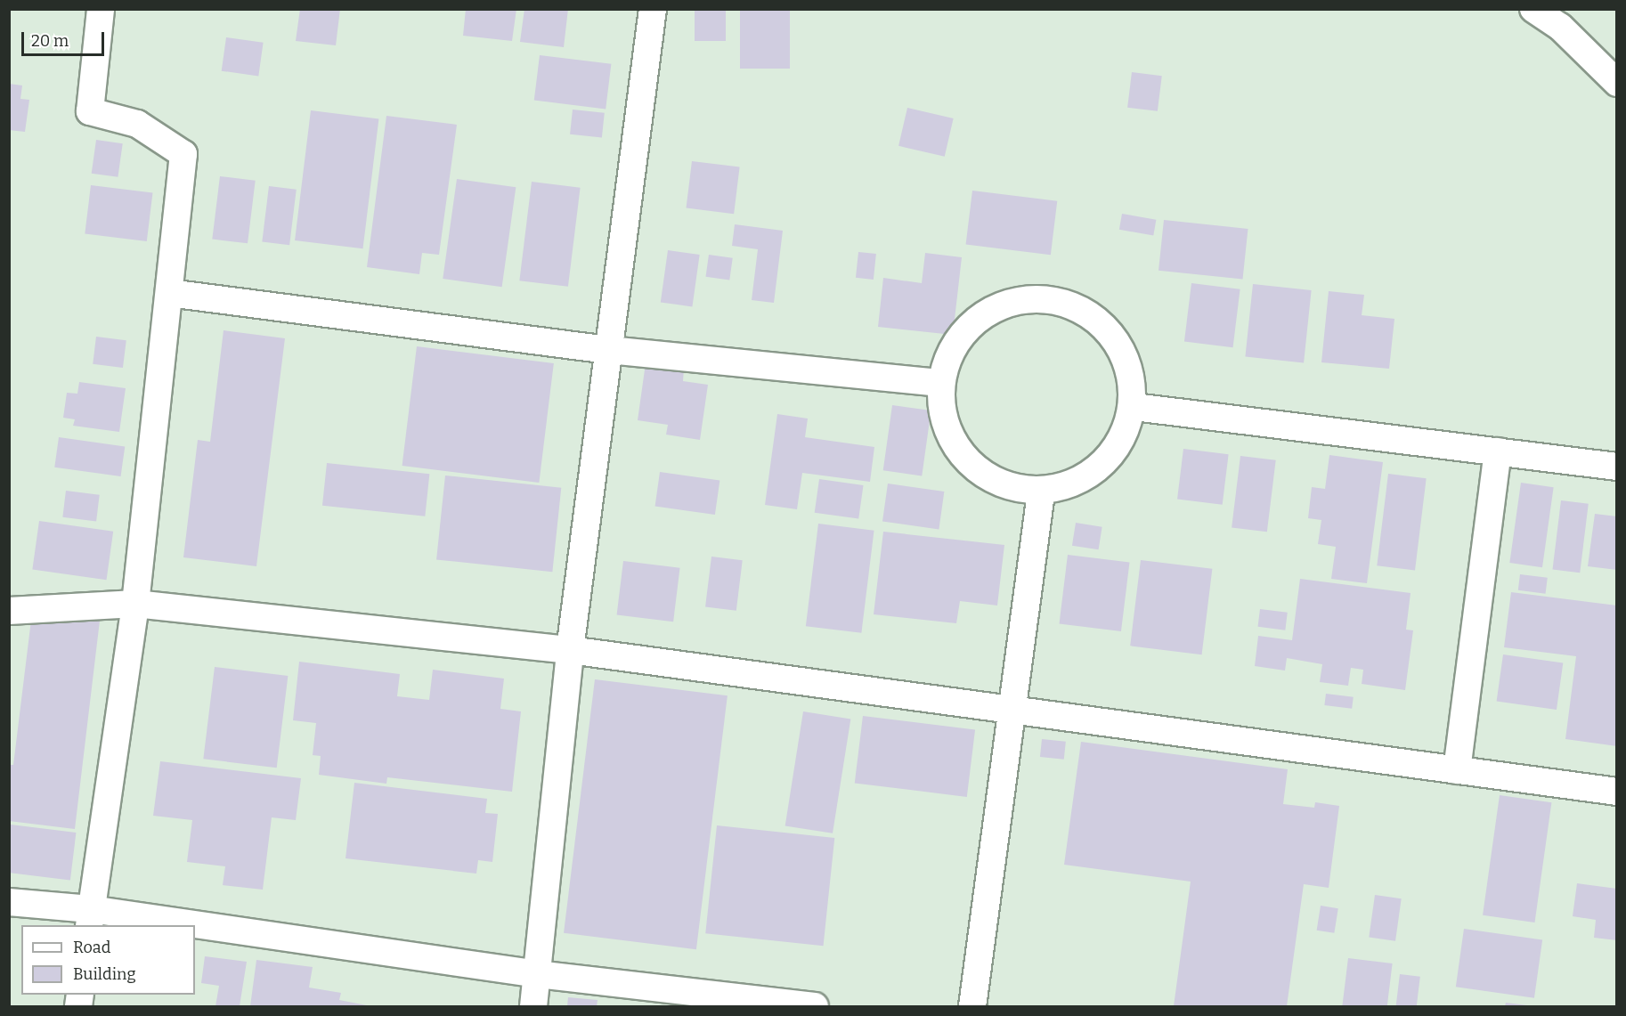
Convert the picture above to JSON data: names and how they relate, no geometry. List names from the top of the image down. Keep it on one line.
{"legend":["Road","Building"],"scale_bar":"20 m"}
